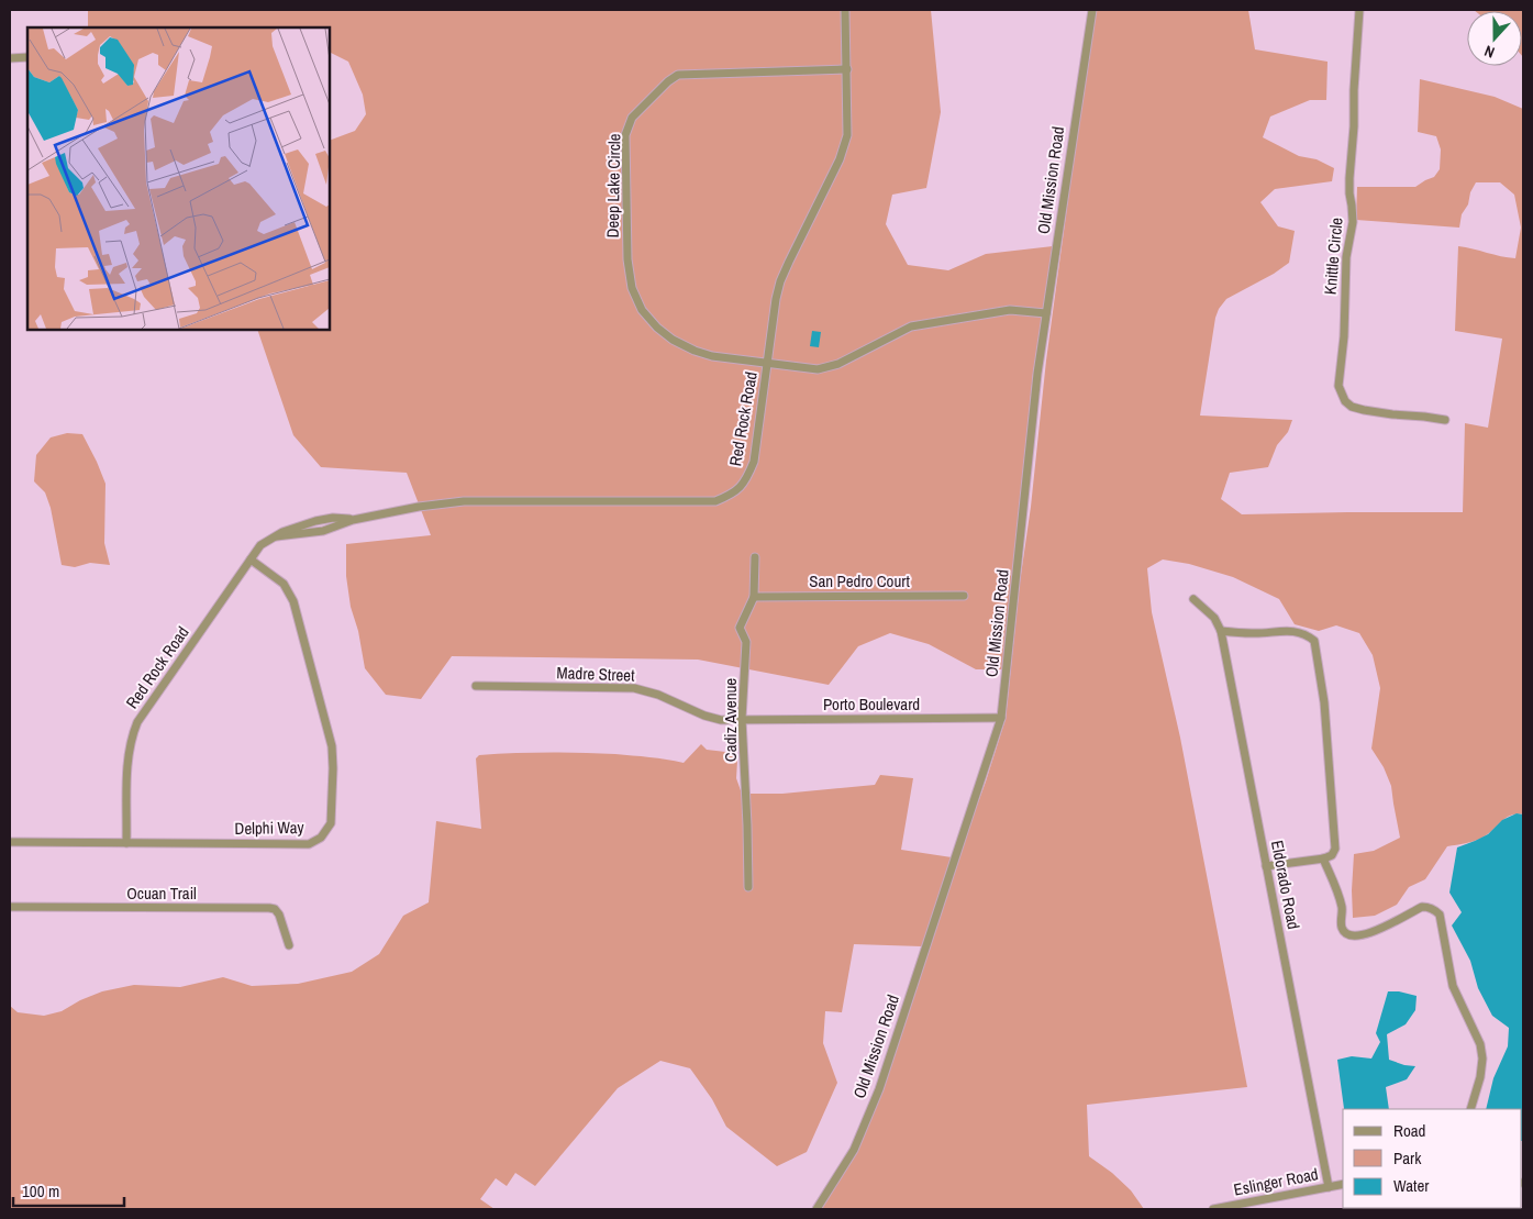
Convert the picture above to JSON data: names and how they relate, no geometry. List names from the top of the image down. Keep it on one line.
{"streets":{"street":["Old Mission Road","Deep Lake Circle","Knittle Circle","Red Rock Road","San Pedro Court","Madre Street","Porto Boulevard","Cadiz Avenue","Delphi Way","Eldorado Road","Ocuan Trail","Eslinger Road"]},"crossings":[["Old Mission Road","Deep Lake Circle"],["Old Mission Road","Porto Boulevard"],["Deep Lake Circle","Red Rock Road"],["Red Rock Road","Delphi Way"],["San Pedro Court","Cadiz Avenue"],["Madre Street","Porto Boulevard"],["Madre Street","Cadiz Avenue"],["Porto Boulevard","Cadiz Avenue"],["Eldorado Road","Eslinger Road"]],"legend":["Road","Park","Water"],"scale_bar":"100 m","north":"bottom"}
